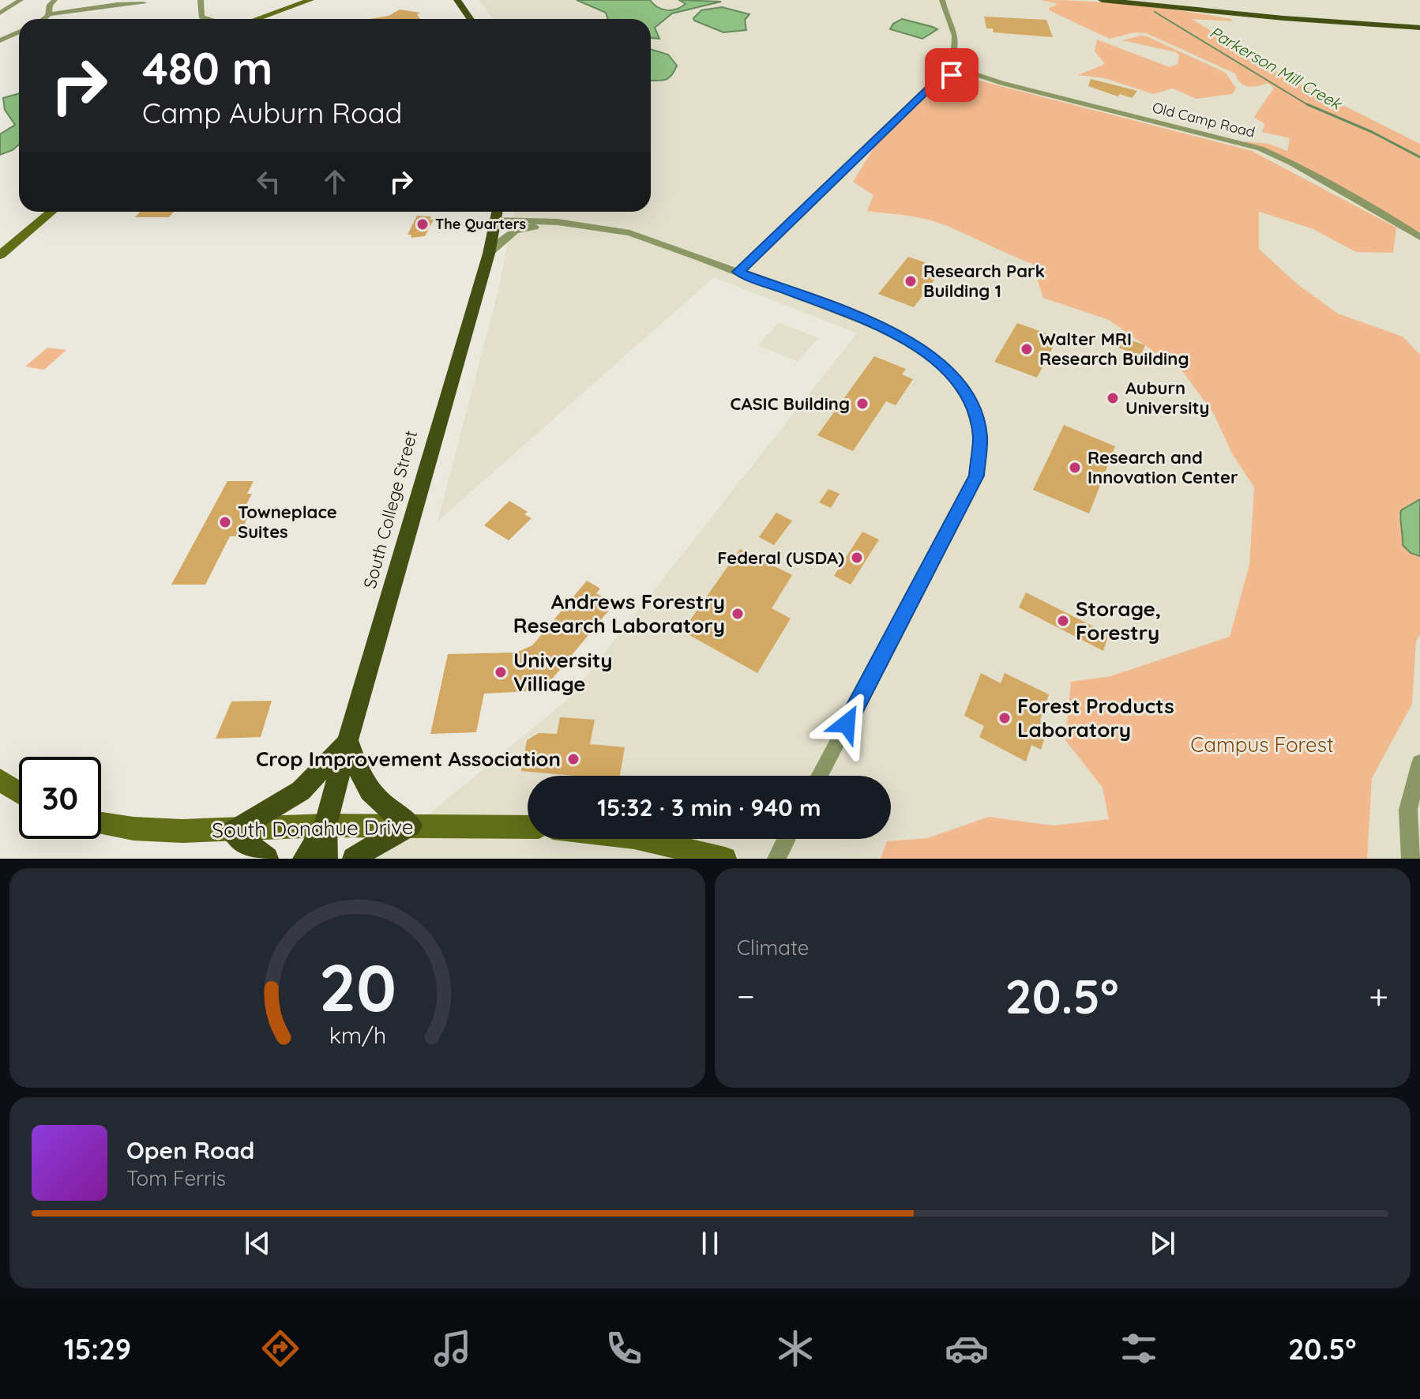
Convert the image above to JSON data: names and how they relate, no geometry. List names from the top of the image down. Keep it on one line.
{"streets":{"main road":["South College Street"],"street":["Old Camp Road","South Donahue Drive"]},"crossings":[["South College Street","South Donahue Drive"]],"water":["Parkerson Mill Creek"],"parks":["Campus Forest"],"places":["The Quarters","Research Park Building 1","Walter MRI Research Building","Auburn University","CASIC Building","Research and Innovation Center","Towneplace Suites","Federal (USDA)","Andrews Forestry Research Laboratory","Storage, Forestry","University Villiage","Forest Products Laboratory","Crop Improvement Association"],"page":{"turn":["480 m","Camp Auburn Road"],"limit":"30","trip":"15:32 · 3 min · 940 m","tile":"Climate","heat":["−","20.5°","+"],"song":["Open Road","Tom Ferris"],"tabs":["15:29","20.5°"],"gauge":["20","km/h"]}}
